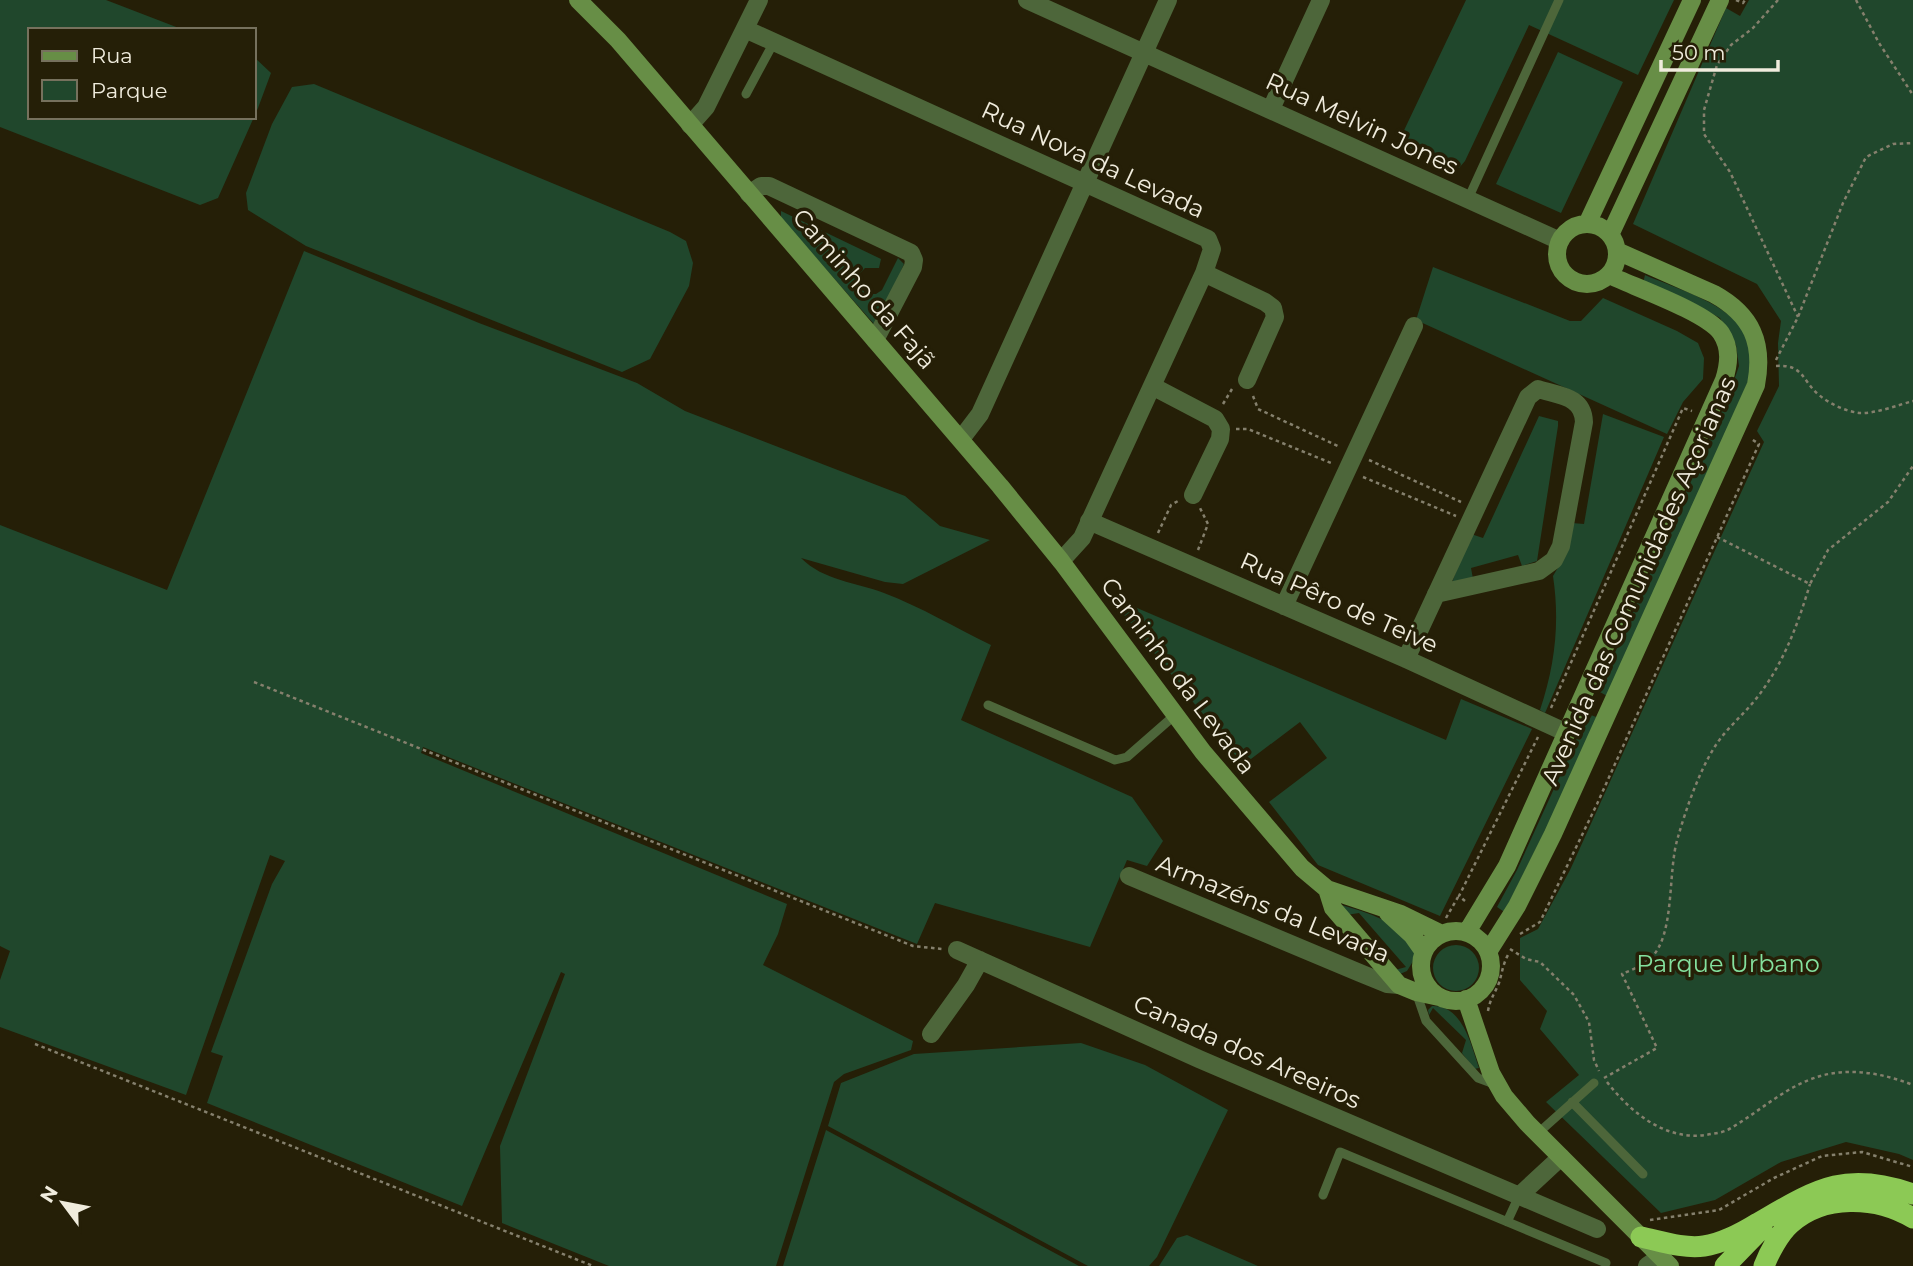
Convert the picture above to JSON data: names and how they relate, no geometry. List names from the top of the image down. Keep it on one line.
{"streets":{"street":["Rua Melvin Jones","Rua Nova da Levada","Caminho da Fajã","Avenida das Comunidades Açorianas","Rua Pêro de Teive","Caminho da Levada","Armazéns da Levada","Canada dos Areeiros"]},"crossings":[["Rua Melvin Jones","Avenida das Comunidades Açorianas"],["Rua Nova da Levada","Rua Pêro de Teive"],["Rua Nova da Levada","Caminho da Levada"],["Caminho da Fajã","Caminho da Levada"],["Avenida das Comunidades Açorianas","Rua Pêro de Teive"],["Avenida das Comunidades Açorianas","Caminho da Levada"],["Avenida das Comunidades Açorianas","Armazéns da Levada"],["Caminho da Levada","Armazéns da Levada"]],"parks":["Parque Urbano"],"legend":["Rua","Parque"],"scale_bar":"50 m","north":"top left"}
